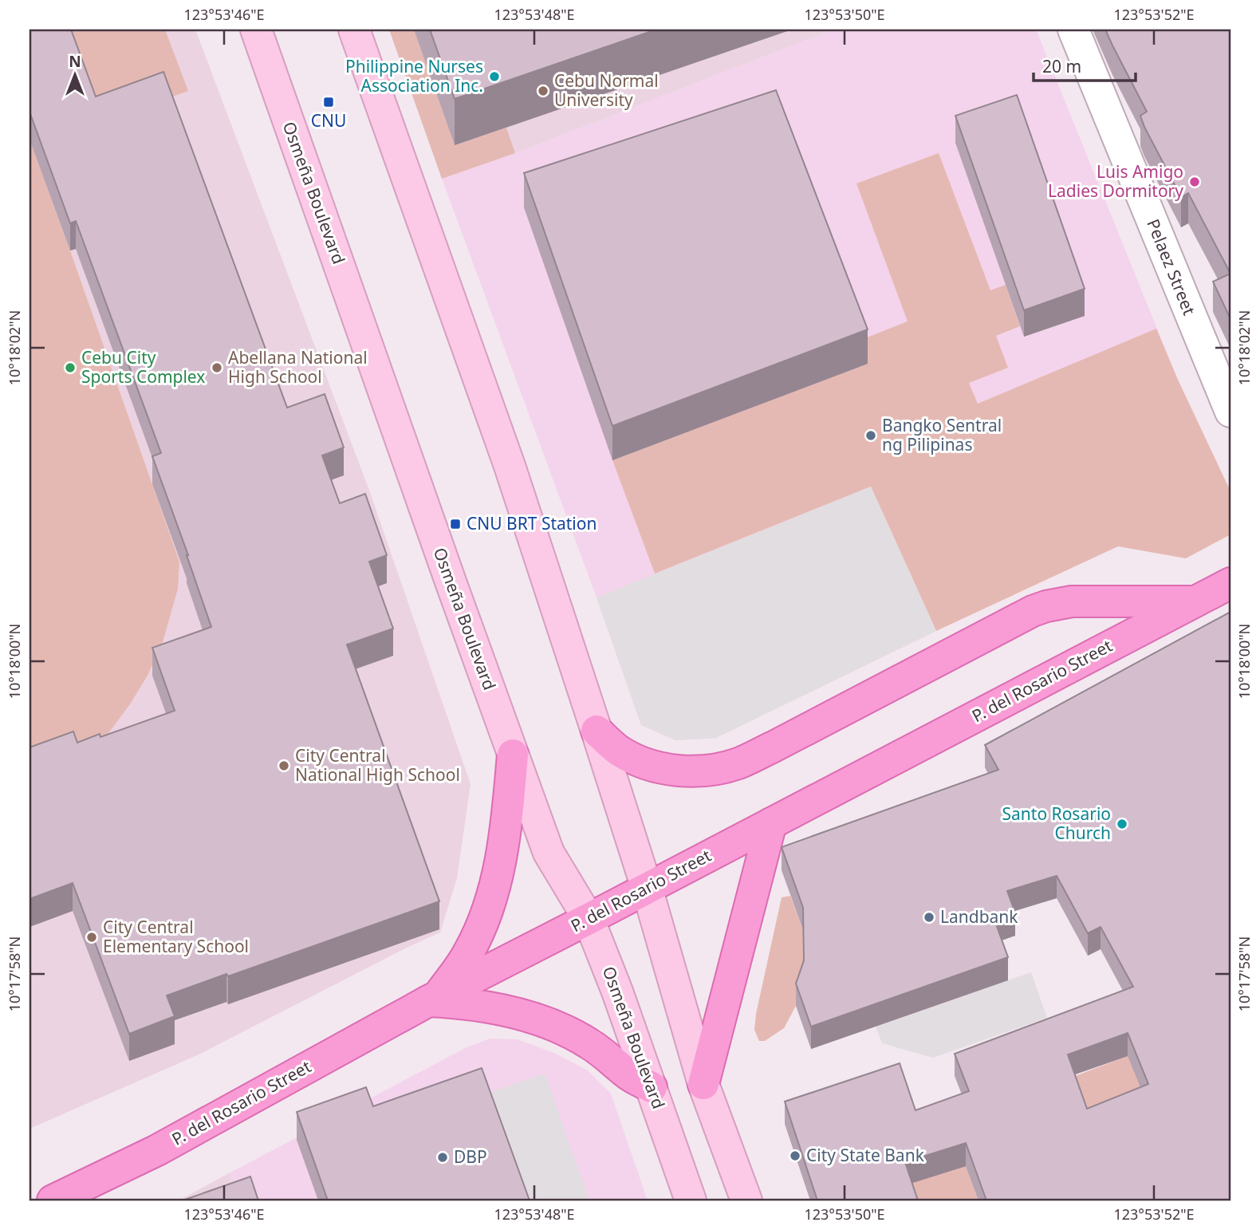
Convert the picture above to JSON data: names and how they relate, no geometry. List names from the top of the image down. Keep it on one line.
{"streets":{"main road":["Osmeña Boulevard","P. del Rosario Street"],"street":["Pelaez Street"]},"crossings":[["Osmeña Boulevard","P. del Rosario Street"]],"places":{"other":["Philippine Nurses Association Inc.","Cebu Normal University","Luis Amigo Ladies Dormitory","Cebu City Sports Complex","Abellana National High School","Bangko Sentral ng Pilipinas","City Central National High School","Santo Rosario Church","Landbank","City Central Elementary School","City State Bank","DBP"],"transit":["CNU","CNU BRT Station"]},"scale_bar":"20 m","north":"top","coordinates":["123°53'46\"E","123°53'48\"E","123°53'50\"E","123°53'52\"E","10°18'02\"N","10°18'00\"N","10°17'58\"N"]}
